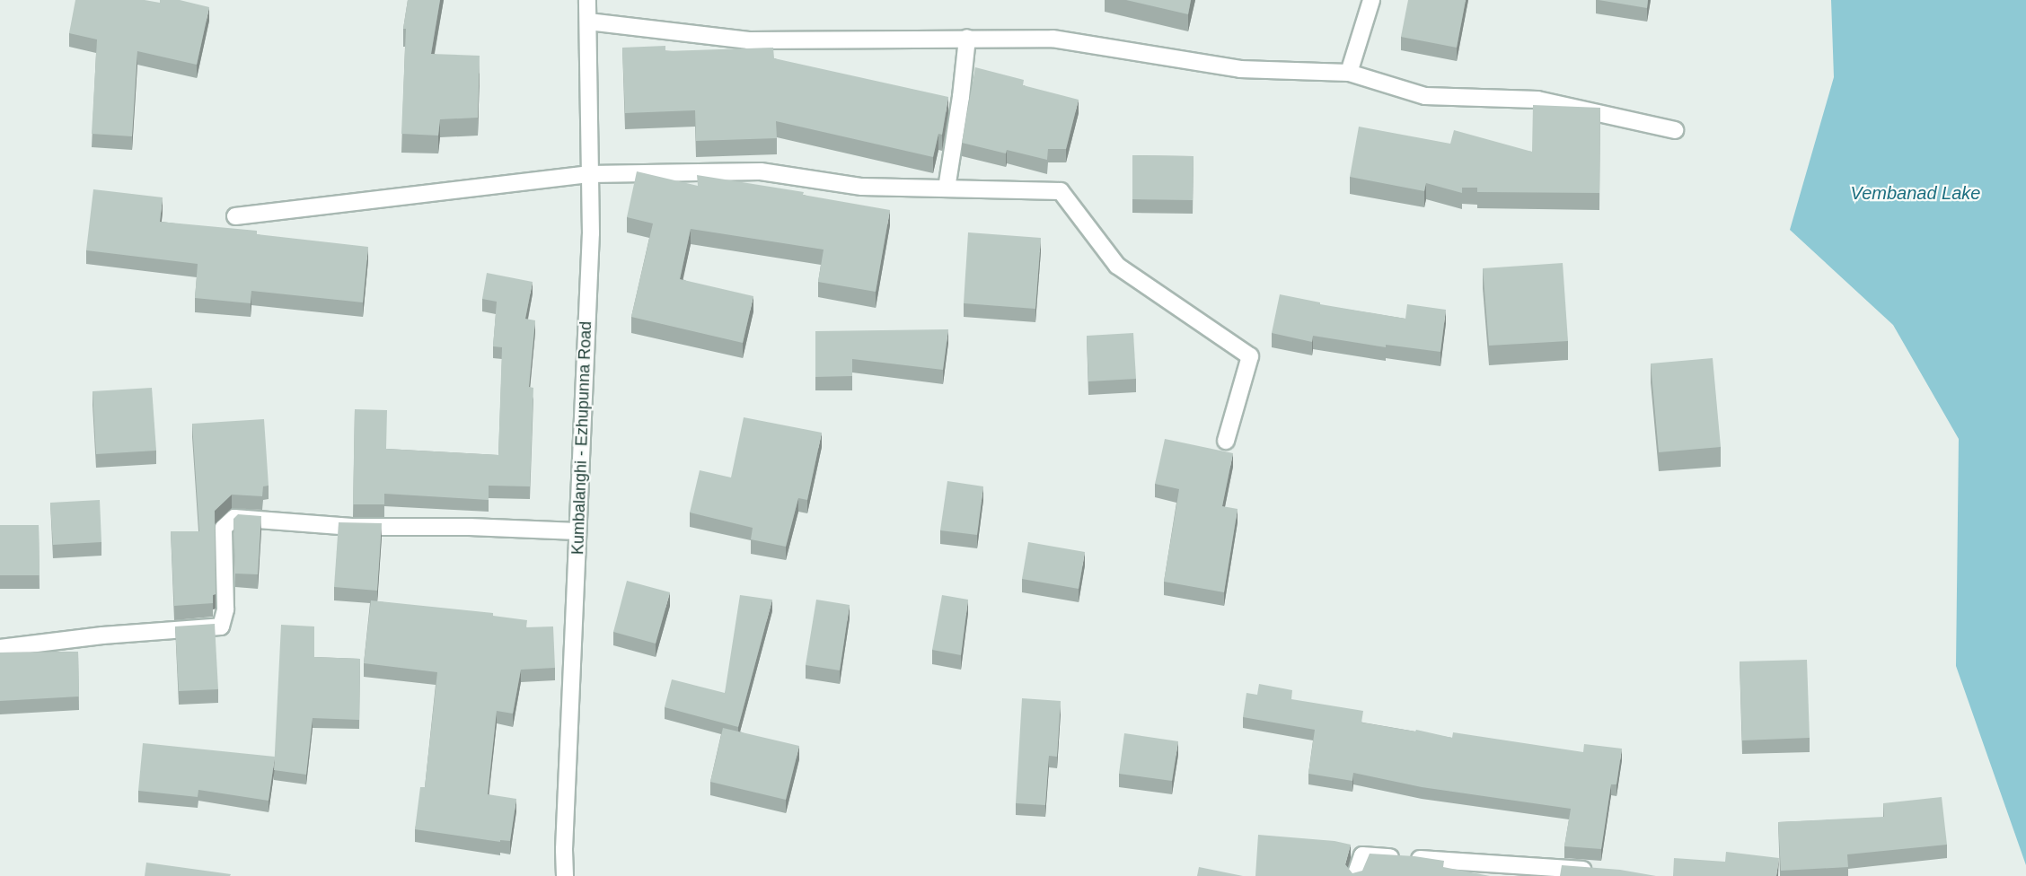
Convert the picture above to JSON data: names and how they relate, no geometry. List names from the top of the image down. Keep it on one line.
{"streets":{"street":["Kumbalanghi - Ezhupunna Road"]},"water":["Vembanad Lake"]}
